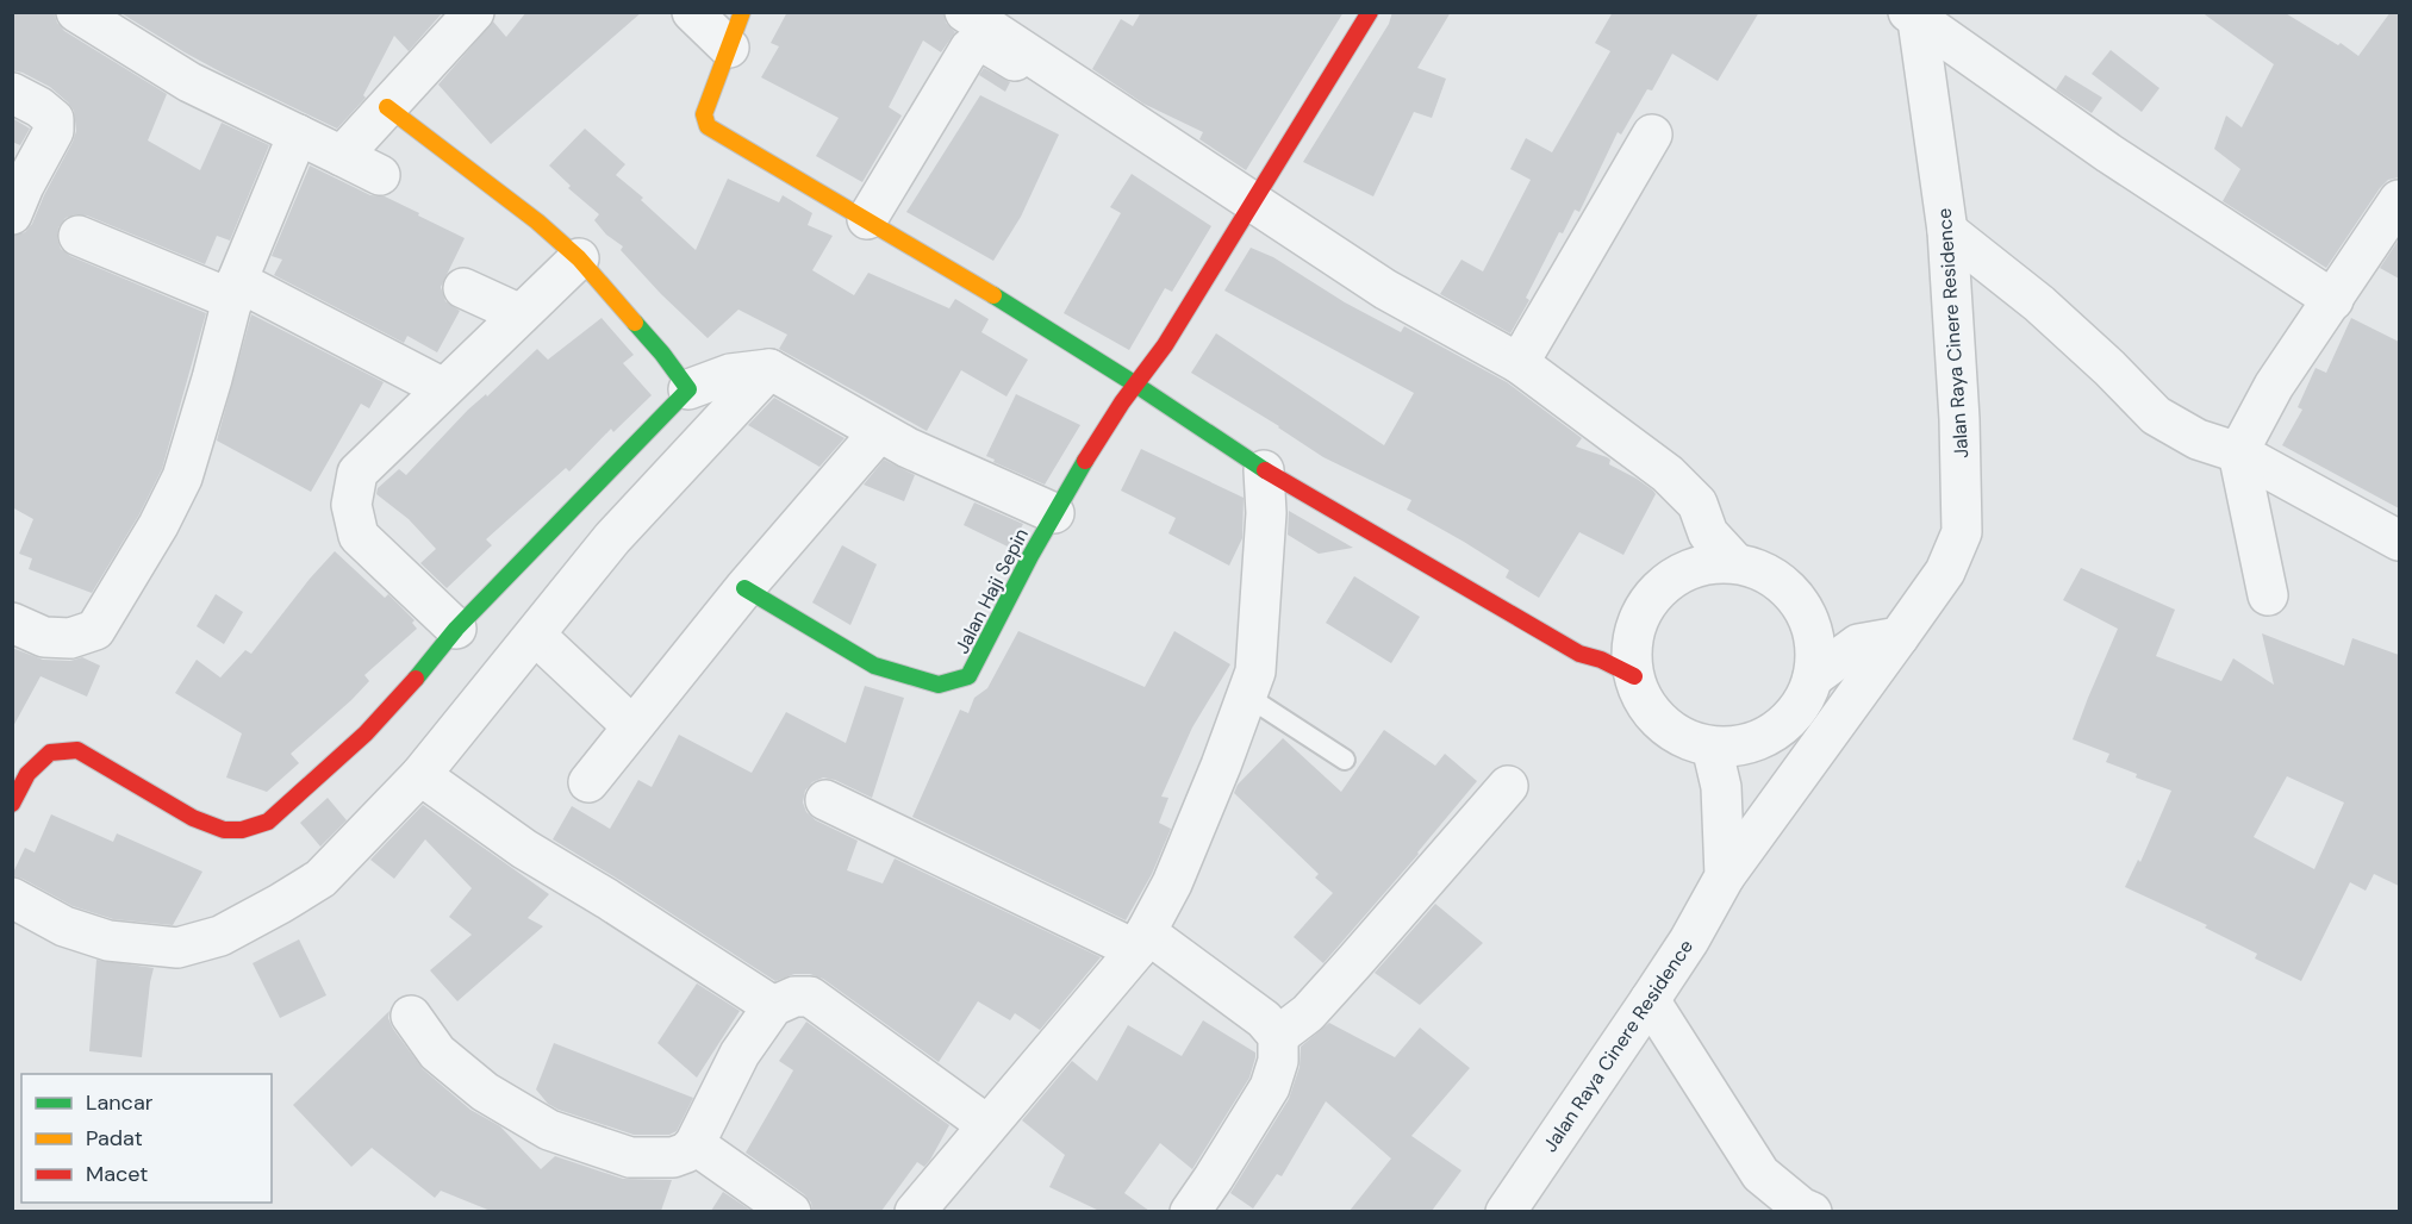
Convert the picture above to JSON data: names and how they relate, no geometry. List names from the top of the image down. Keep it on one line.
{"streets":{"street":["Jalan Raya Cinere Residence","Jalan Haji Sepin"]},"legend":["Lancar","Padat","Macet"]}
